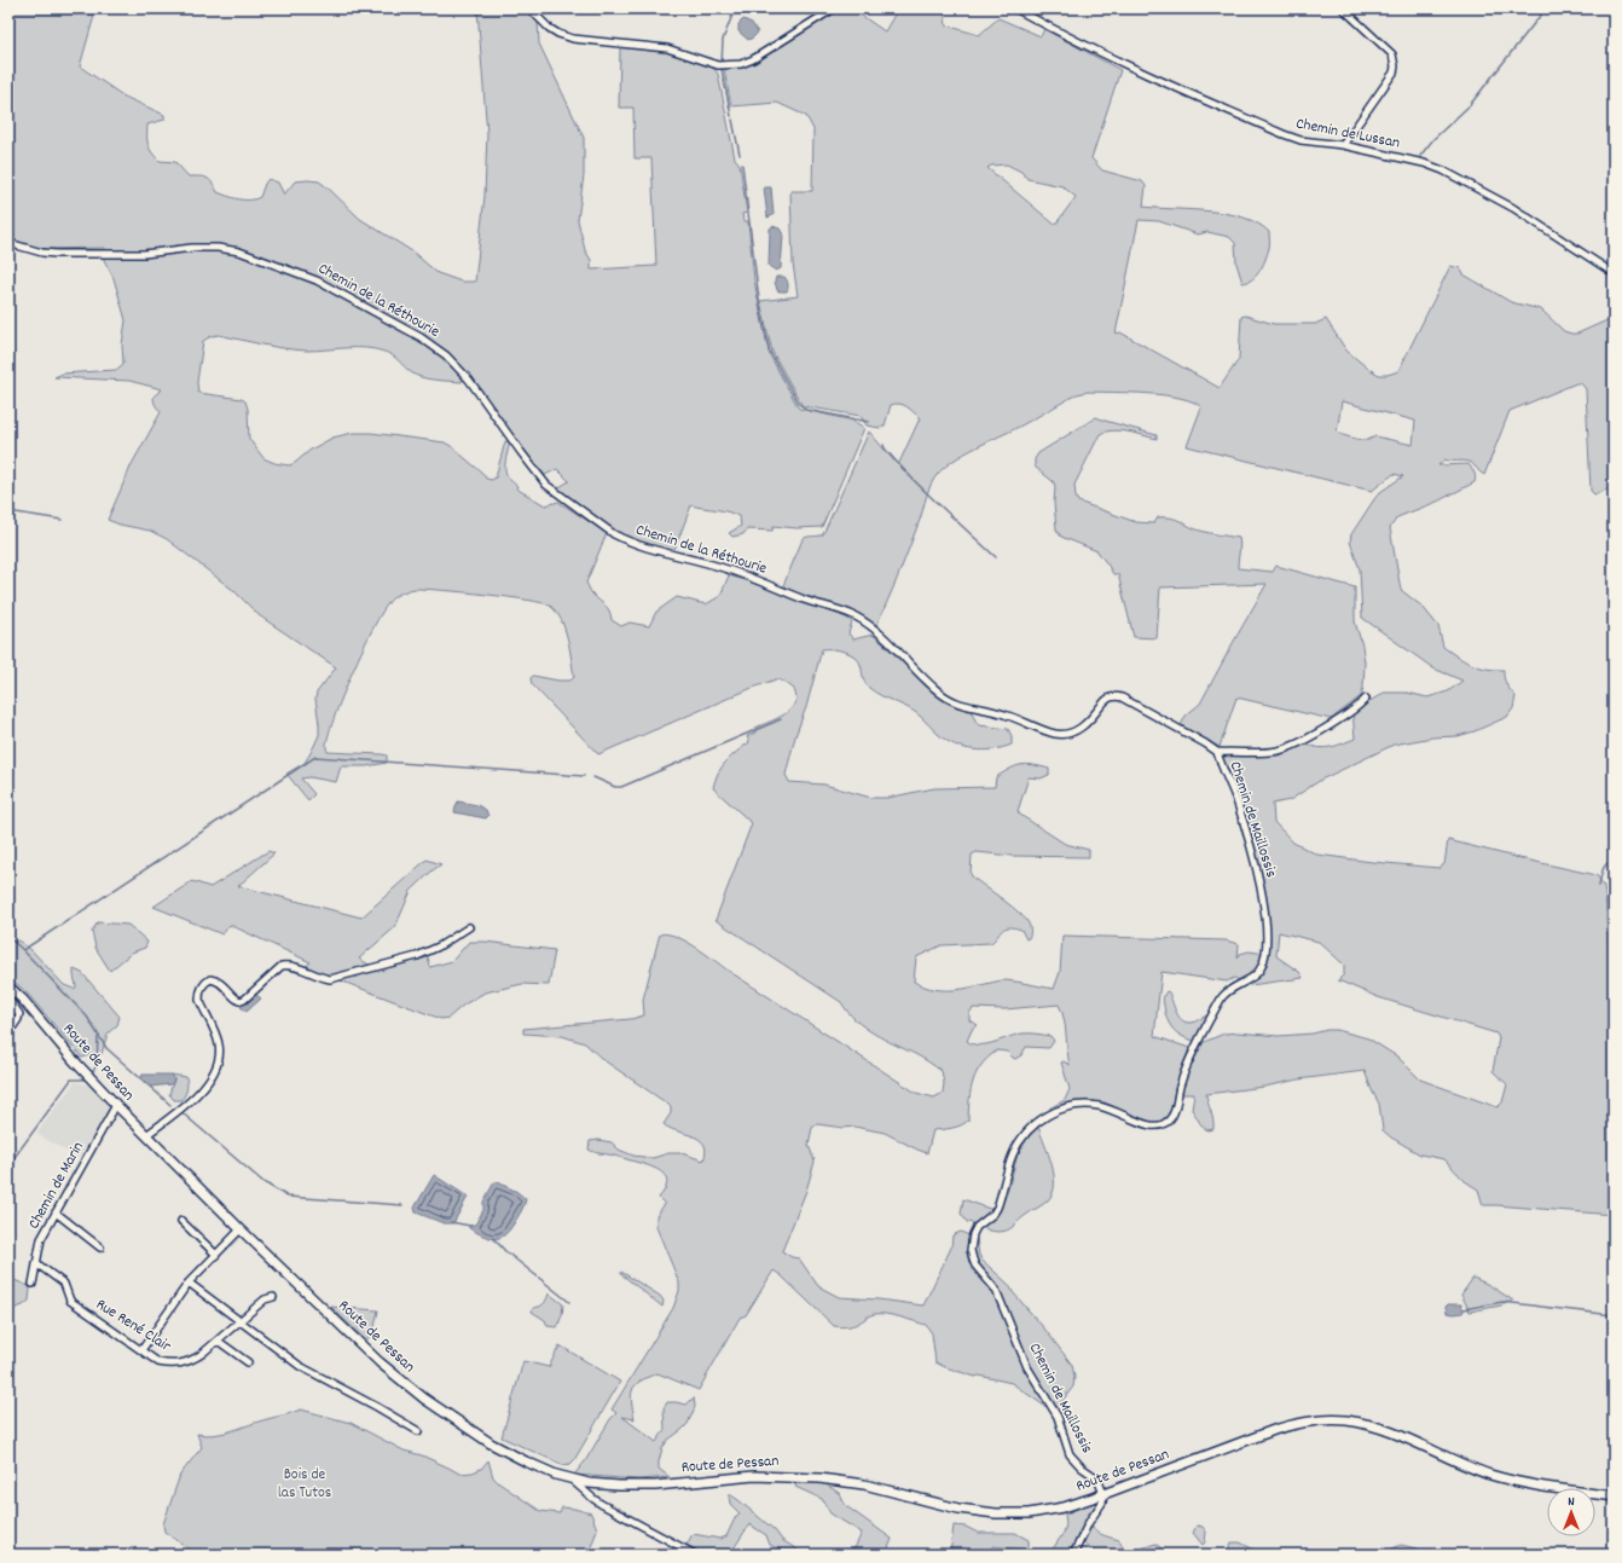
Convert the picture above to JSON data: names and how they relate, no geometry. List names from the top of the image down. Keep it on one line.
{"streets":{"main road":["Route de Pessan"],"street":["Chemin de Lussan","Chemin de la Réthourie","Chemin de Maillossis","Chemin de Marin","Rue René Clair"]},"crossings":[["Chemin de la Réthourie","Chemin de Maillossis"],["Chemin de Maillossis","Route de Pessan"],["Route de Pessan","Chemin de Marin"],["Chemin de Marin","Rue René Clair"]],"parks":["Bois de las Tutos"],"north":"top"}
